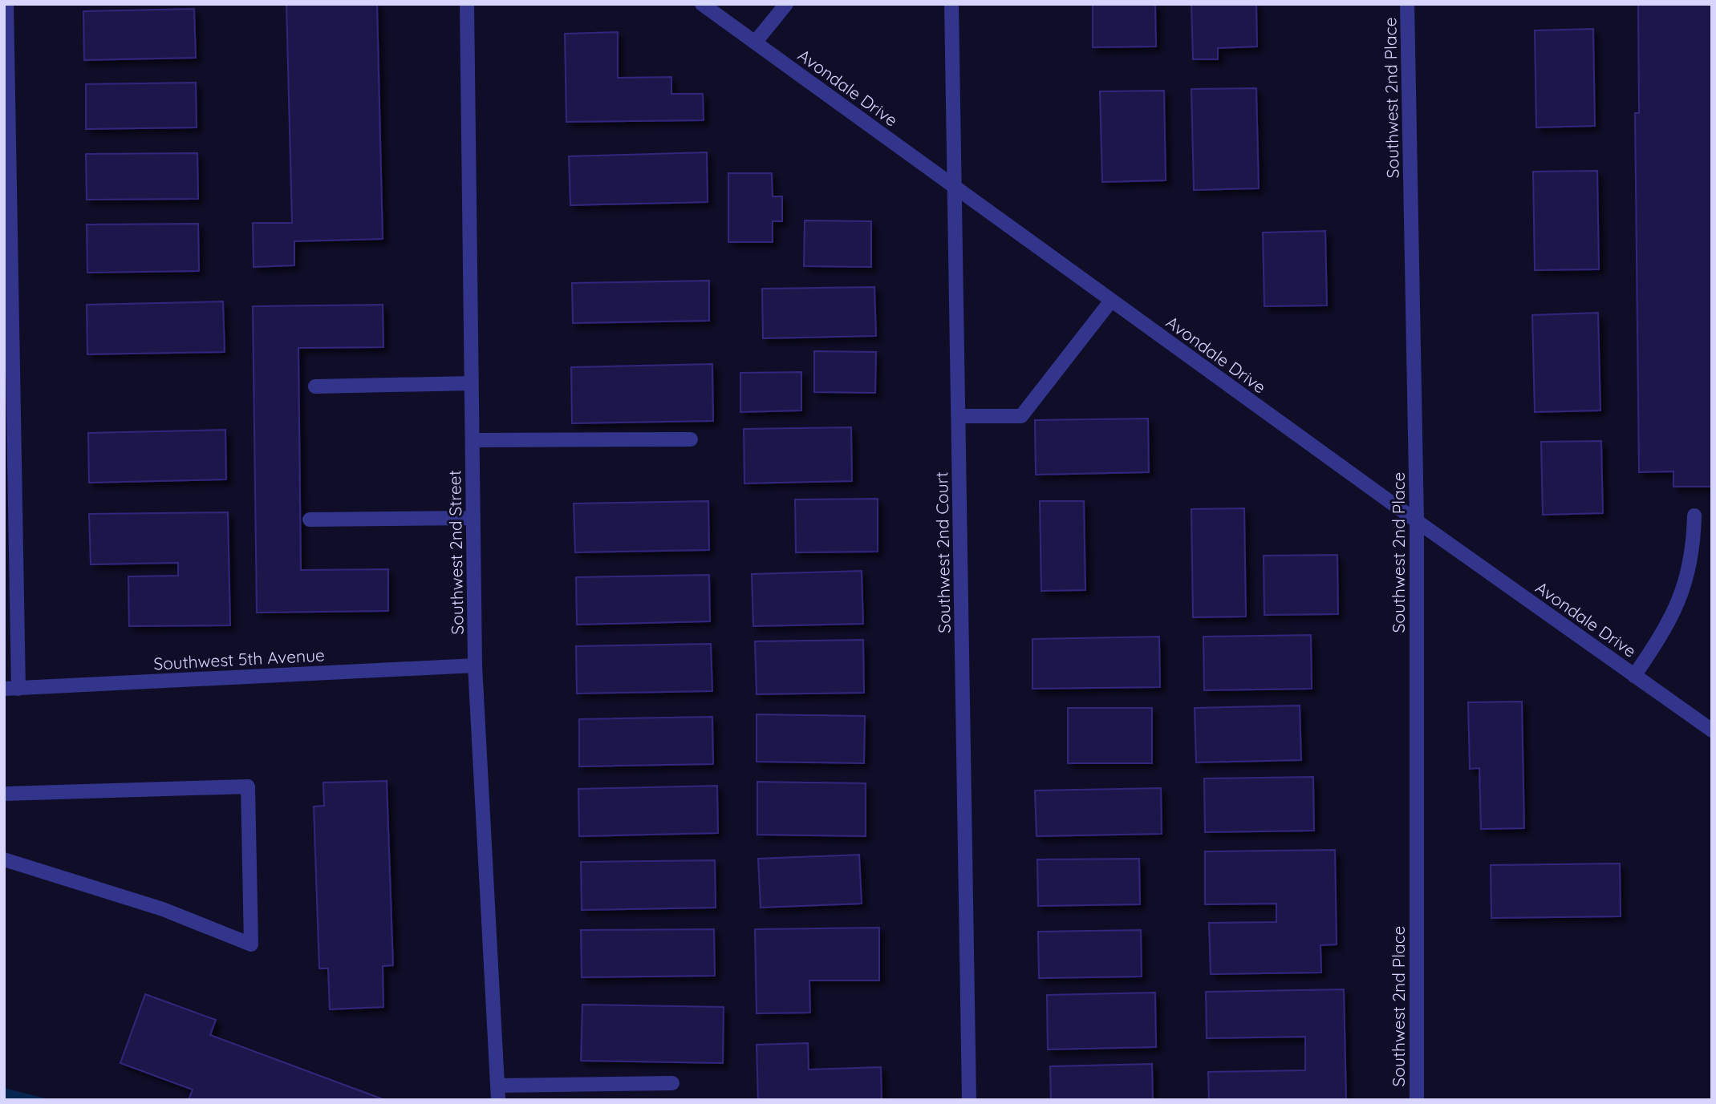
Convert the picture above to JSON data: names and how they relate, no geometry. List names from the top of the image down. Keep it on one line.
{"streets":{"street":["Avondale Drive","Southwest 2nd Place","Southwest 2nd Street","Southwest 2nd Court","Southwest 5th Avenue"]},"crossings":[["Avondale Drive","Southwest 2nd Place"],["Avondale Drive","Southwest 2nd Court"],["Southwest 2nd Street","Southwest 5th Avenue"]]}
